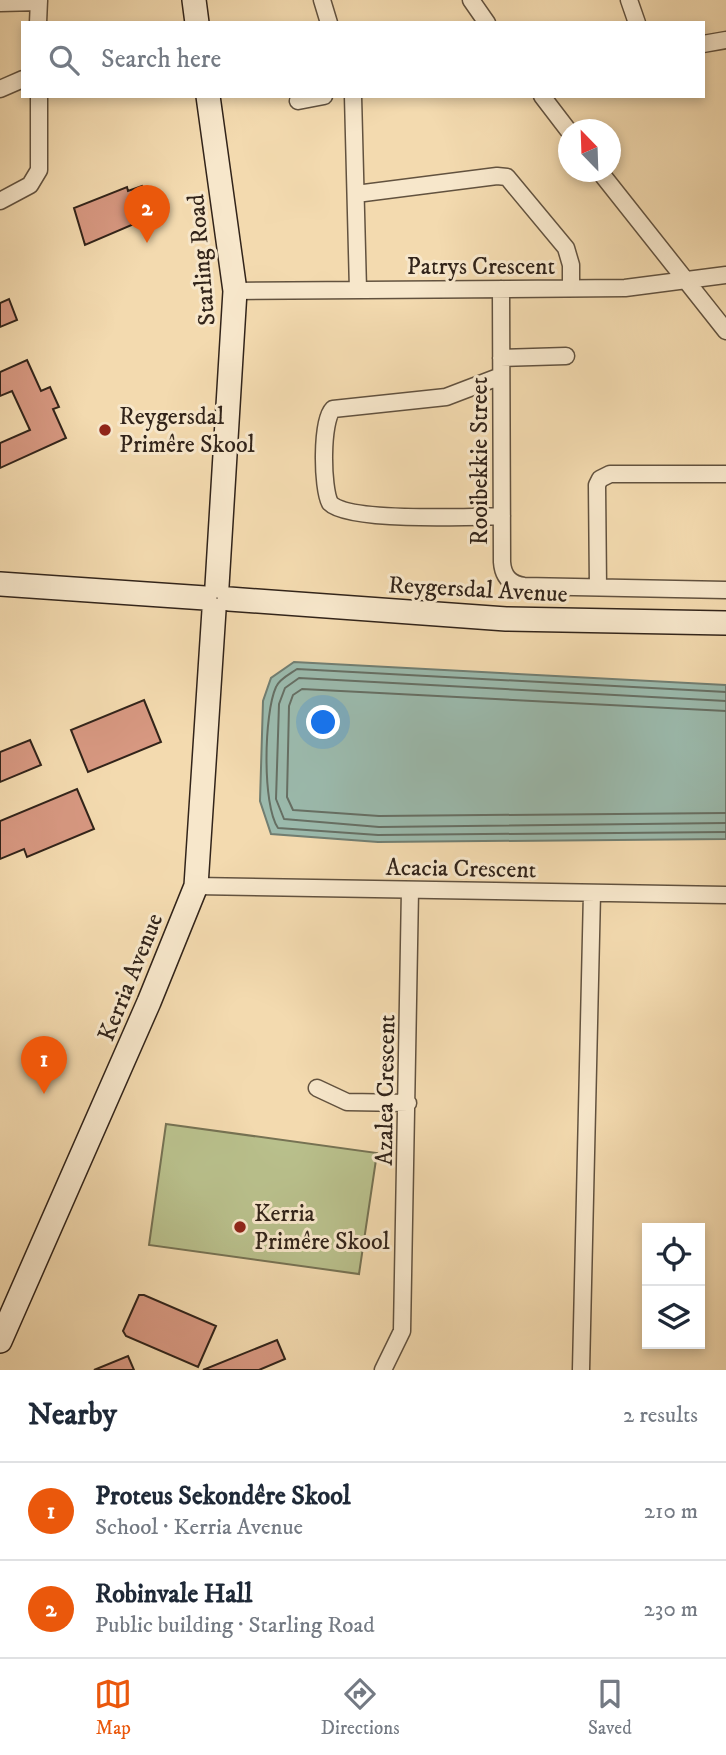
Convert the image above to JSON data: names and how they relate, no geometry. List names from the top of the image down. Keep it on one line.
{"streets":{"street":["Starling Road","Patrys Crescent","Rooibekkie Street","Reygersdal Avenue","Acacia Crescent","Kerria Avenue","Azalea Crescent"]},"crossings":[["Starling Road","Patrys Crescent"],["Starling Road","Reygersdal Avenue"],["Starling Road","Kerria Avenue"],["Patrys Crescent","Rooibekkie Street"],["Reygersdal Avenue","Kerria Avenue"],["Acacia Crescent","Kerria Avenue"],["Acacia Crescent","Azalea Crescent"]],"places":["Reygersdal Primêre Skool","Kerria Primêre Skool"],"north":"top left","page":{"search":"Search here","pins":["2","1"],"heading":["Nearby","2 results"],"list":[{"mark":"1","name":"Proteus Sekondêre Skool","note":"School · Kerria Avenue","value":"210 m"},{"mark":"2","name":"Robinvale Hall","note":"Public building · Starling Road","value":"230 m"}],"nav":["Map","Directions","Saved"]}}
